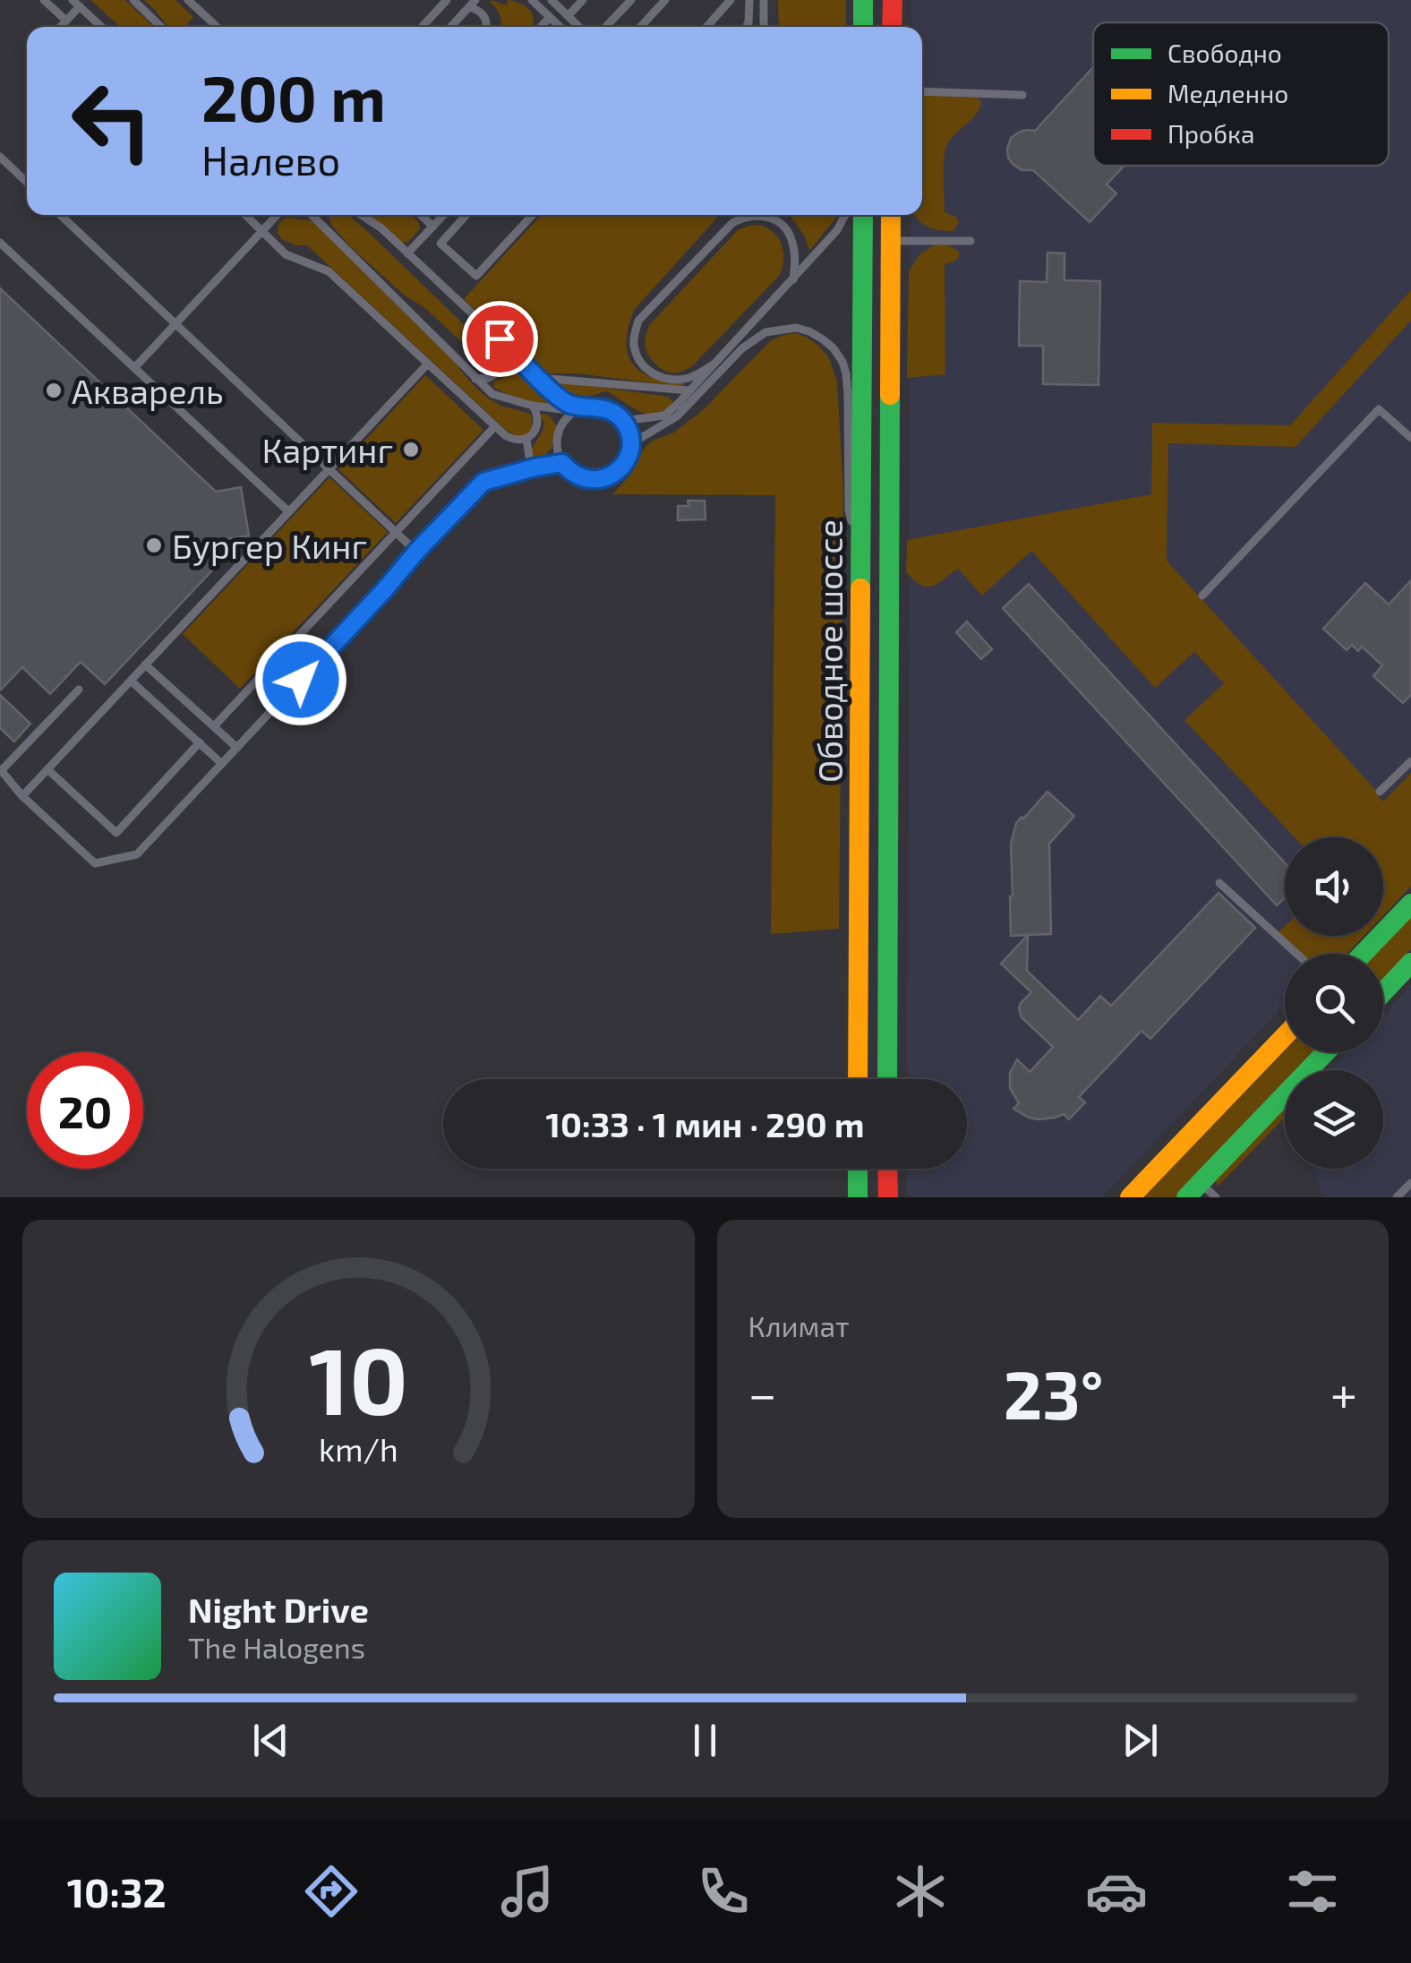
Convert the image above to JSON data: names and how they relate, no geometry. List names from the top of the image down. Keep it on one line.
{"streets":{"main road":["Обводное шоссе"]},"places":["Акварель","Картинг","Бургер Кинг"],"legend":["Свободно","Медленно","Пробка"],"page":{"turn":["200 m","Налево"],"limit":"20","trip":"10:33 · 1 мин · 290 m","tile":"Климат","heat":["−","23°","+"],"song":["Night Drive","The Halogens"],"tabs":"10:32","gauge":["10","km/h"]}}
